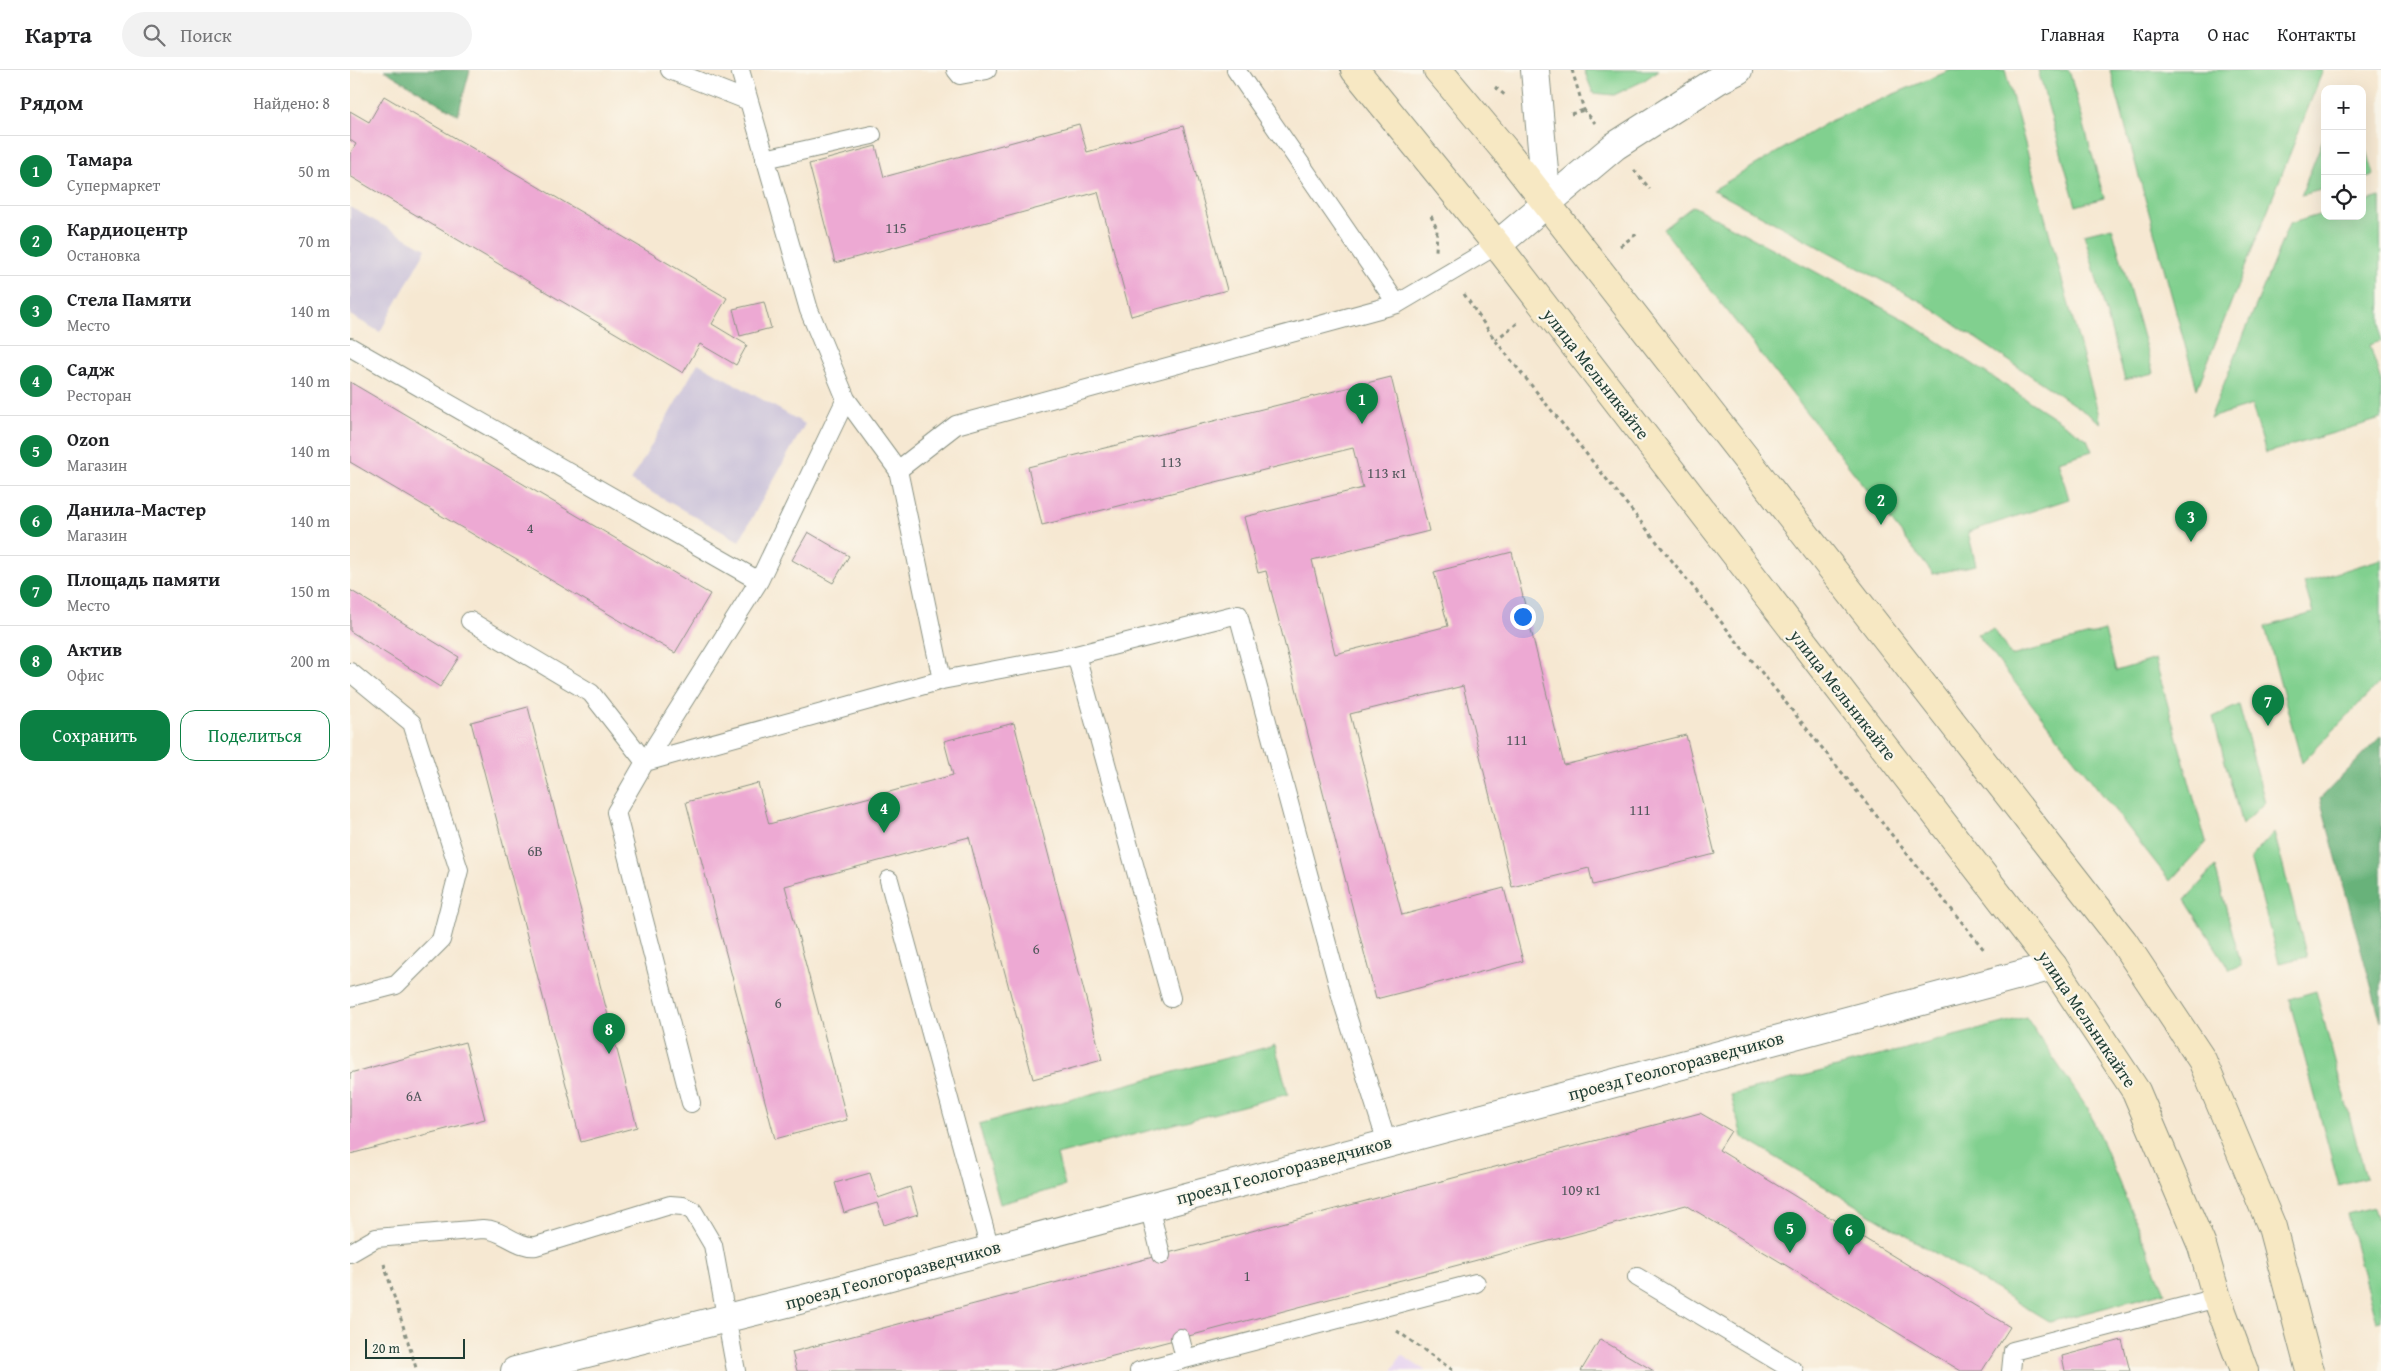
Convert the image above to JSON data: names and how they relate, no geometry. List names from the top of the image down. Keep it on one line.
{"streets":{"main road":["улица Мельникайте"],"street":["проезд Геологоразведчиков"]},"crossings":[["улица Мельникайте","проезд Геологоразведчиков"]],"house_numbers":["115","113","113 к1","4","111","111","6В","6","6","6А","109 к1","1"],"scale_bar":"20 m","page":{"header":"Карта","search":"Поиск","nav":["Главная","Карта","О нас","Контакты"],"heading":["Рядом","Найдено: 8"],"map_buttons":["+","−"],"list":[{"mark":"1","name":"Тамара","note":"Супермаркет","value":"50 m"},{"mark":"2","name":"Кардиоцентр","note":"Остановка","value":"70 m"},{"mark":"3","name":"Стела Памяти","note":"Место","value":"140 m"},{"mark":"4","name":"Садж","note":"Ресторан","value":"140 m"},{"mark":"5","name":"Ozon","note":"Магазин","value":"140 m"},{"mark":"6","name":"Данила-Мастер","note":"Магазин","value":"140 m"},{"mark":"7","name":"Площадь памяти","note":"Место","value":"150 m"},{"mark":"8","name":"Актив","note":"Офис","value":"200 m"}],"pins":["1","2","3","7","4","8","5","6"],"buttons":["Сохранить","Поделиться"],"scale":"20 m"}}
